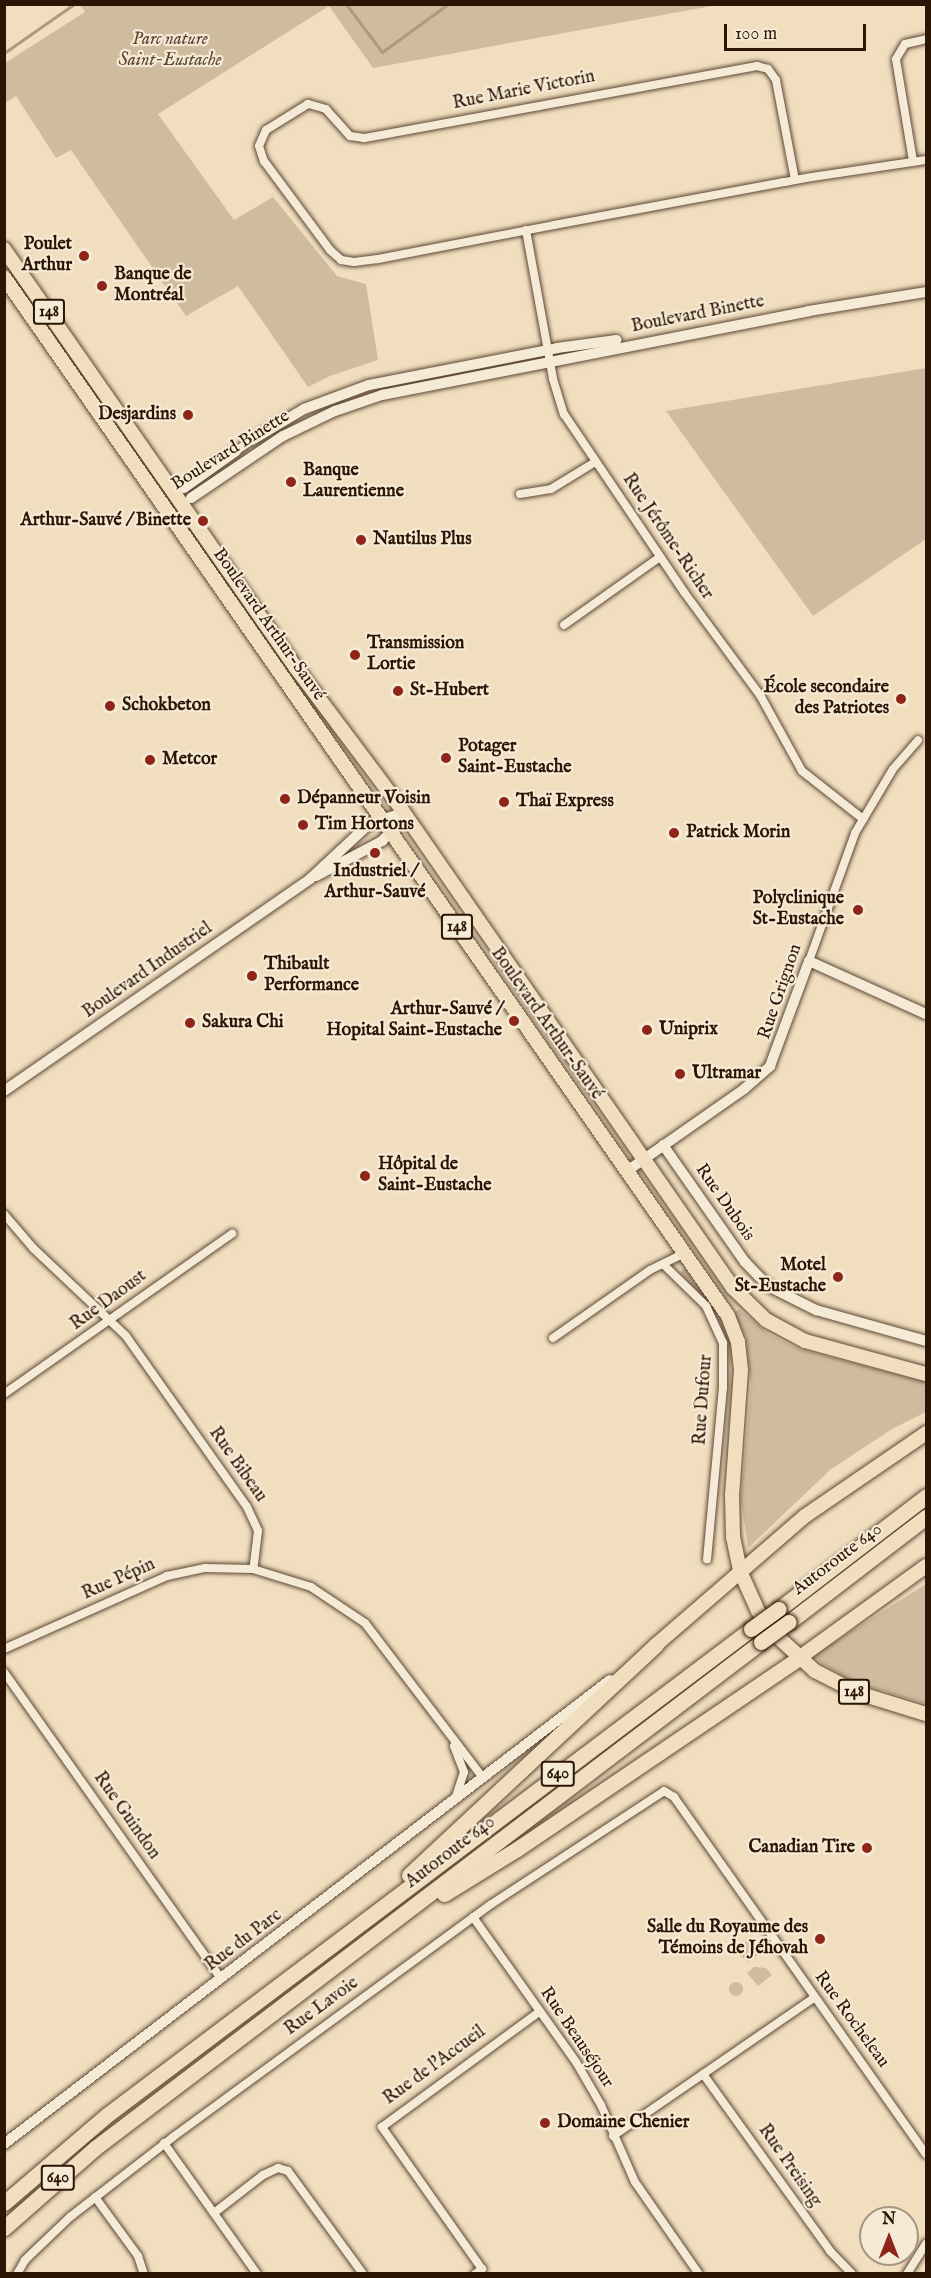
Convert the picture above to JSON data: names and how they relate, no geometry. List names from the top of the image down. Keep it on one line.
{"streets":{"highway":["Autoroute 640","640"],"main road":["148","Boulevard Arthur-Sauvé"],"street":["Rue Marie Victorin","Boulevard Binette","Rue Jérôme-Richer","Boulevard Industriel","Rue Grignon","Rue Dubois","Rue Daoust","Rue Dufour","Rue Bibeau","Rue Pépin","Rue Guindon","Rue du Parc","Rue Lavoie","Rue Rocheleau","Rue Beauséjour","Rue de l'Accueil","Rue Preising"]},"crossings":[["Rue Marie Victorin","Rue Jérôme-Richer"],["Boulevard Binette","Rue Jérôme-Richer"],["Boulevard Binette","Boulevard Arthur-Sauvé"],["Rue Jérôme-Richer","Rue Grignon"],["Boulevard Arthur-Sauvé","Boulevard Industriel"],["Boulevard Arthur-Sauvé","Rue Grignon"],["Rue Grignon","Rue Dubois"],["Rue Daoust","Rue Bibeau"],["Rue Bibeau","Rue Pépin"],["Rue Guindon","Rue du Parc"],["Rue Lavoie","Rue Rocheleau"],["Rue Lavoie","Rue Beauséjour"],["Rue Beauséjour","Rue de l'Accueil"]],"parks":["Parc nature Saint-Eustache"],"places":["Poulet Arthur","Banque de Montréal","Desjardins","Banque Laurentienne","Arthur-Sauvé / Binette","Nautilus Plus","Transmission Lortie","St-Hubert","École secondaire des Patriotes","Schokbeton","Potager Saint-Eustache","Metcor","Dépanneur Voisin","Thaï Express","Tim Hortons","Patrick Morin","Industriel / Arthur-Sauvé","Polyclinique St-Eustache","Thibault Performance","Arthur-Sauvé / Hopital Saint-Eustache","Sakura Chi","Uniprix","Ultramar","Hôpital de Saint-Eustache","Motel St-Eustache","Canadian Tire","Salle du Royaume des Témoins de Jéhovah","Domaine Chenier"],"scale_bar":"100 m","north":"top"}
